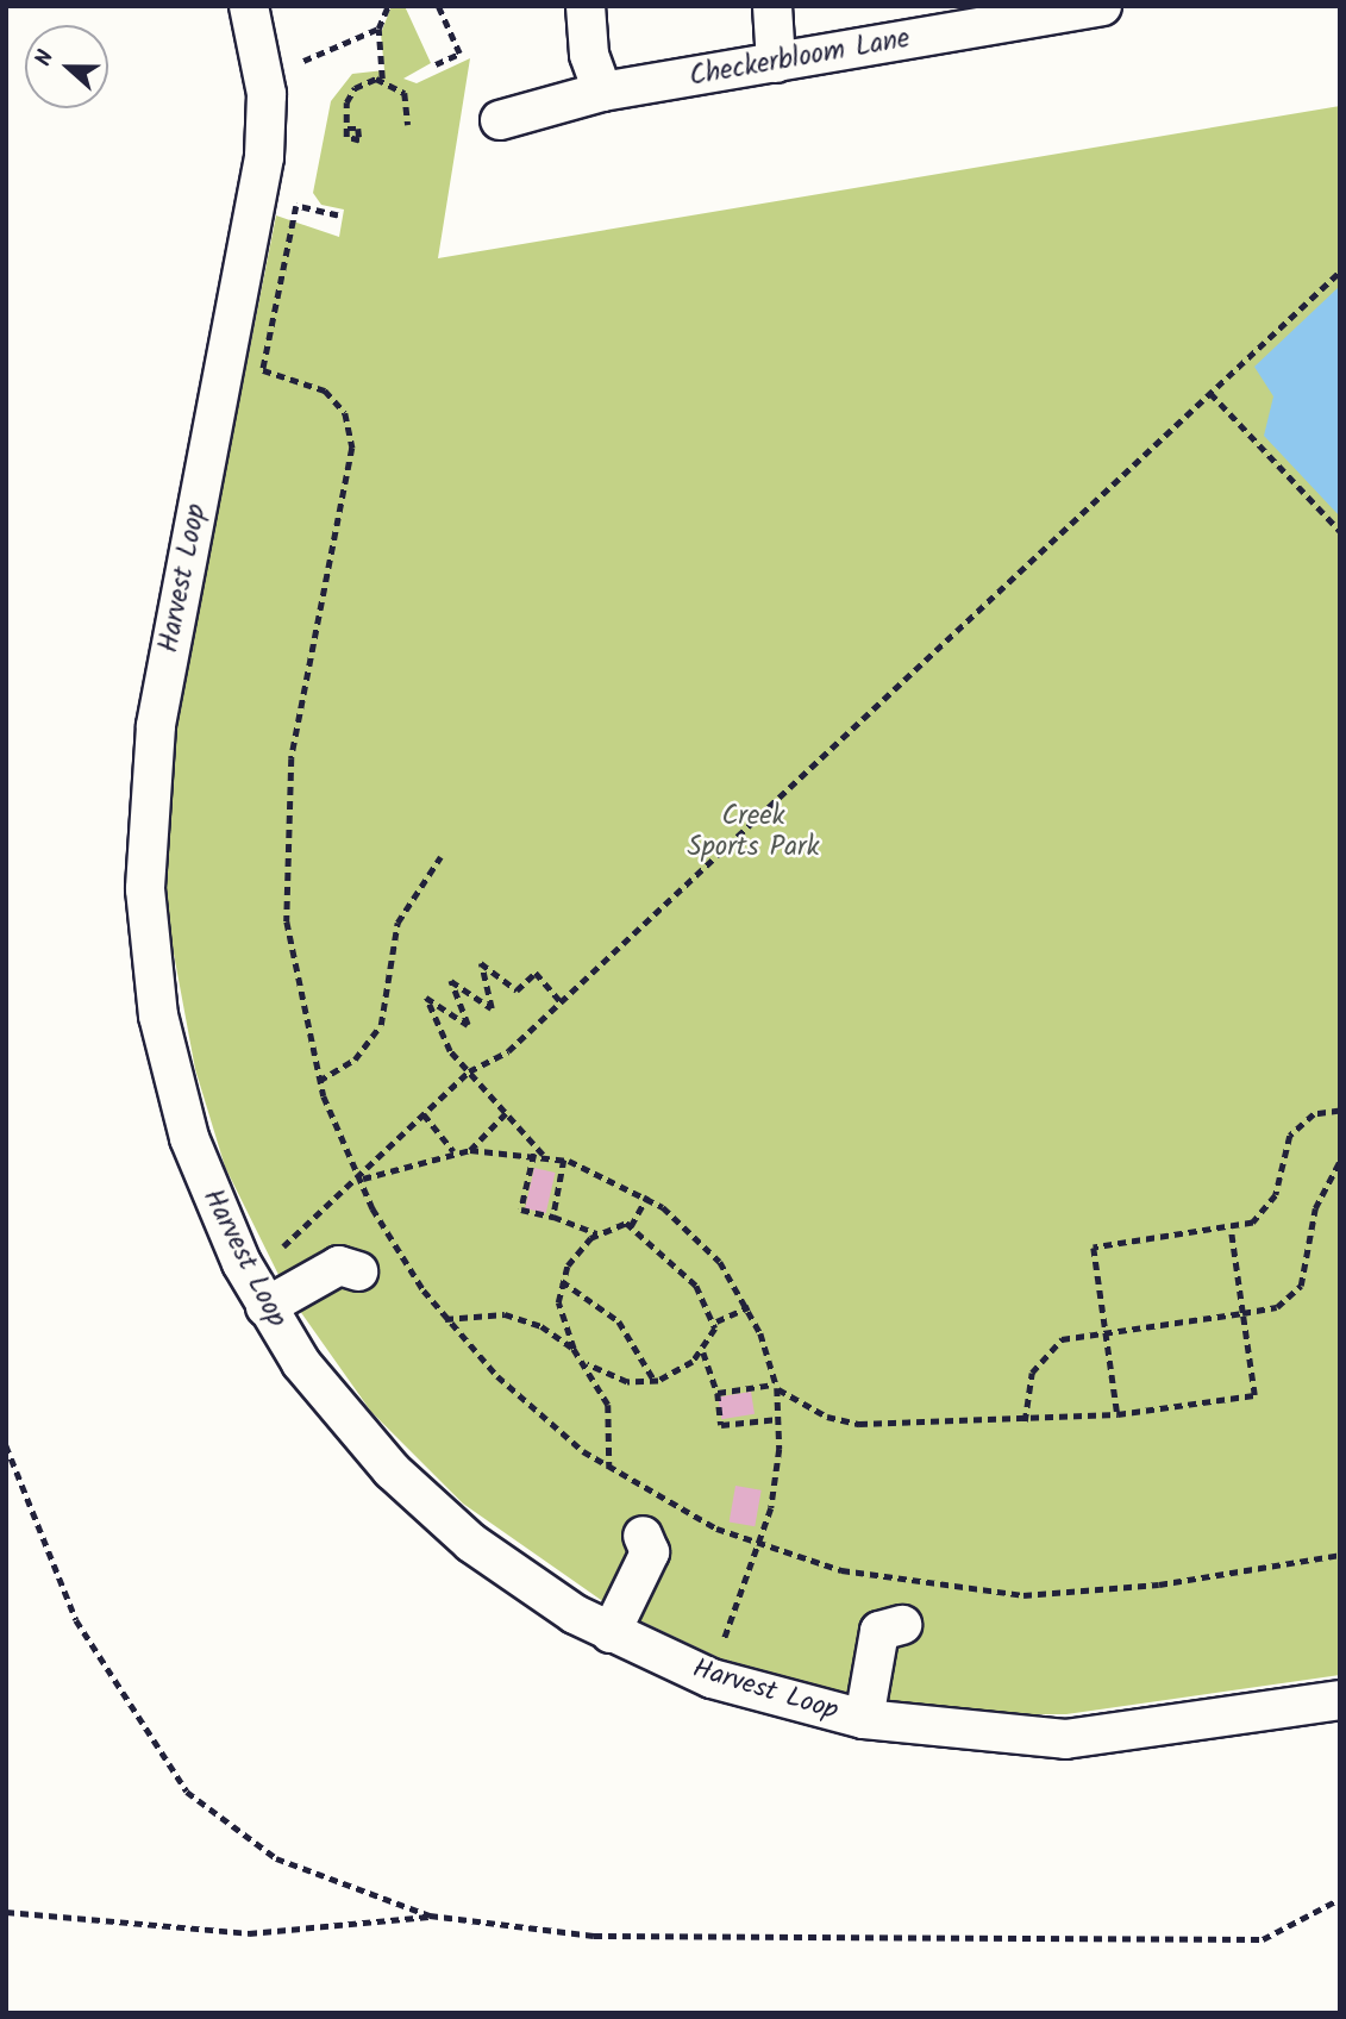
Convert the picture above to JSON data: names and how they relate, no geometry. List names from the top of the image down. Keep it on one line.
{"streets":{"street":["Checkerbloom Lane","Harvest Loop"]},"parks":["Creek Sports Park"],"north":"left"}
